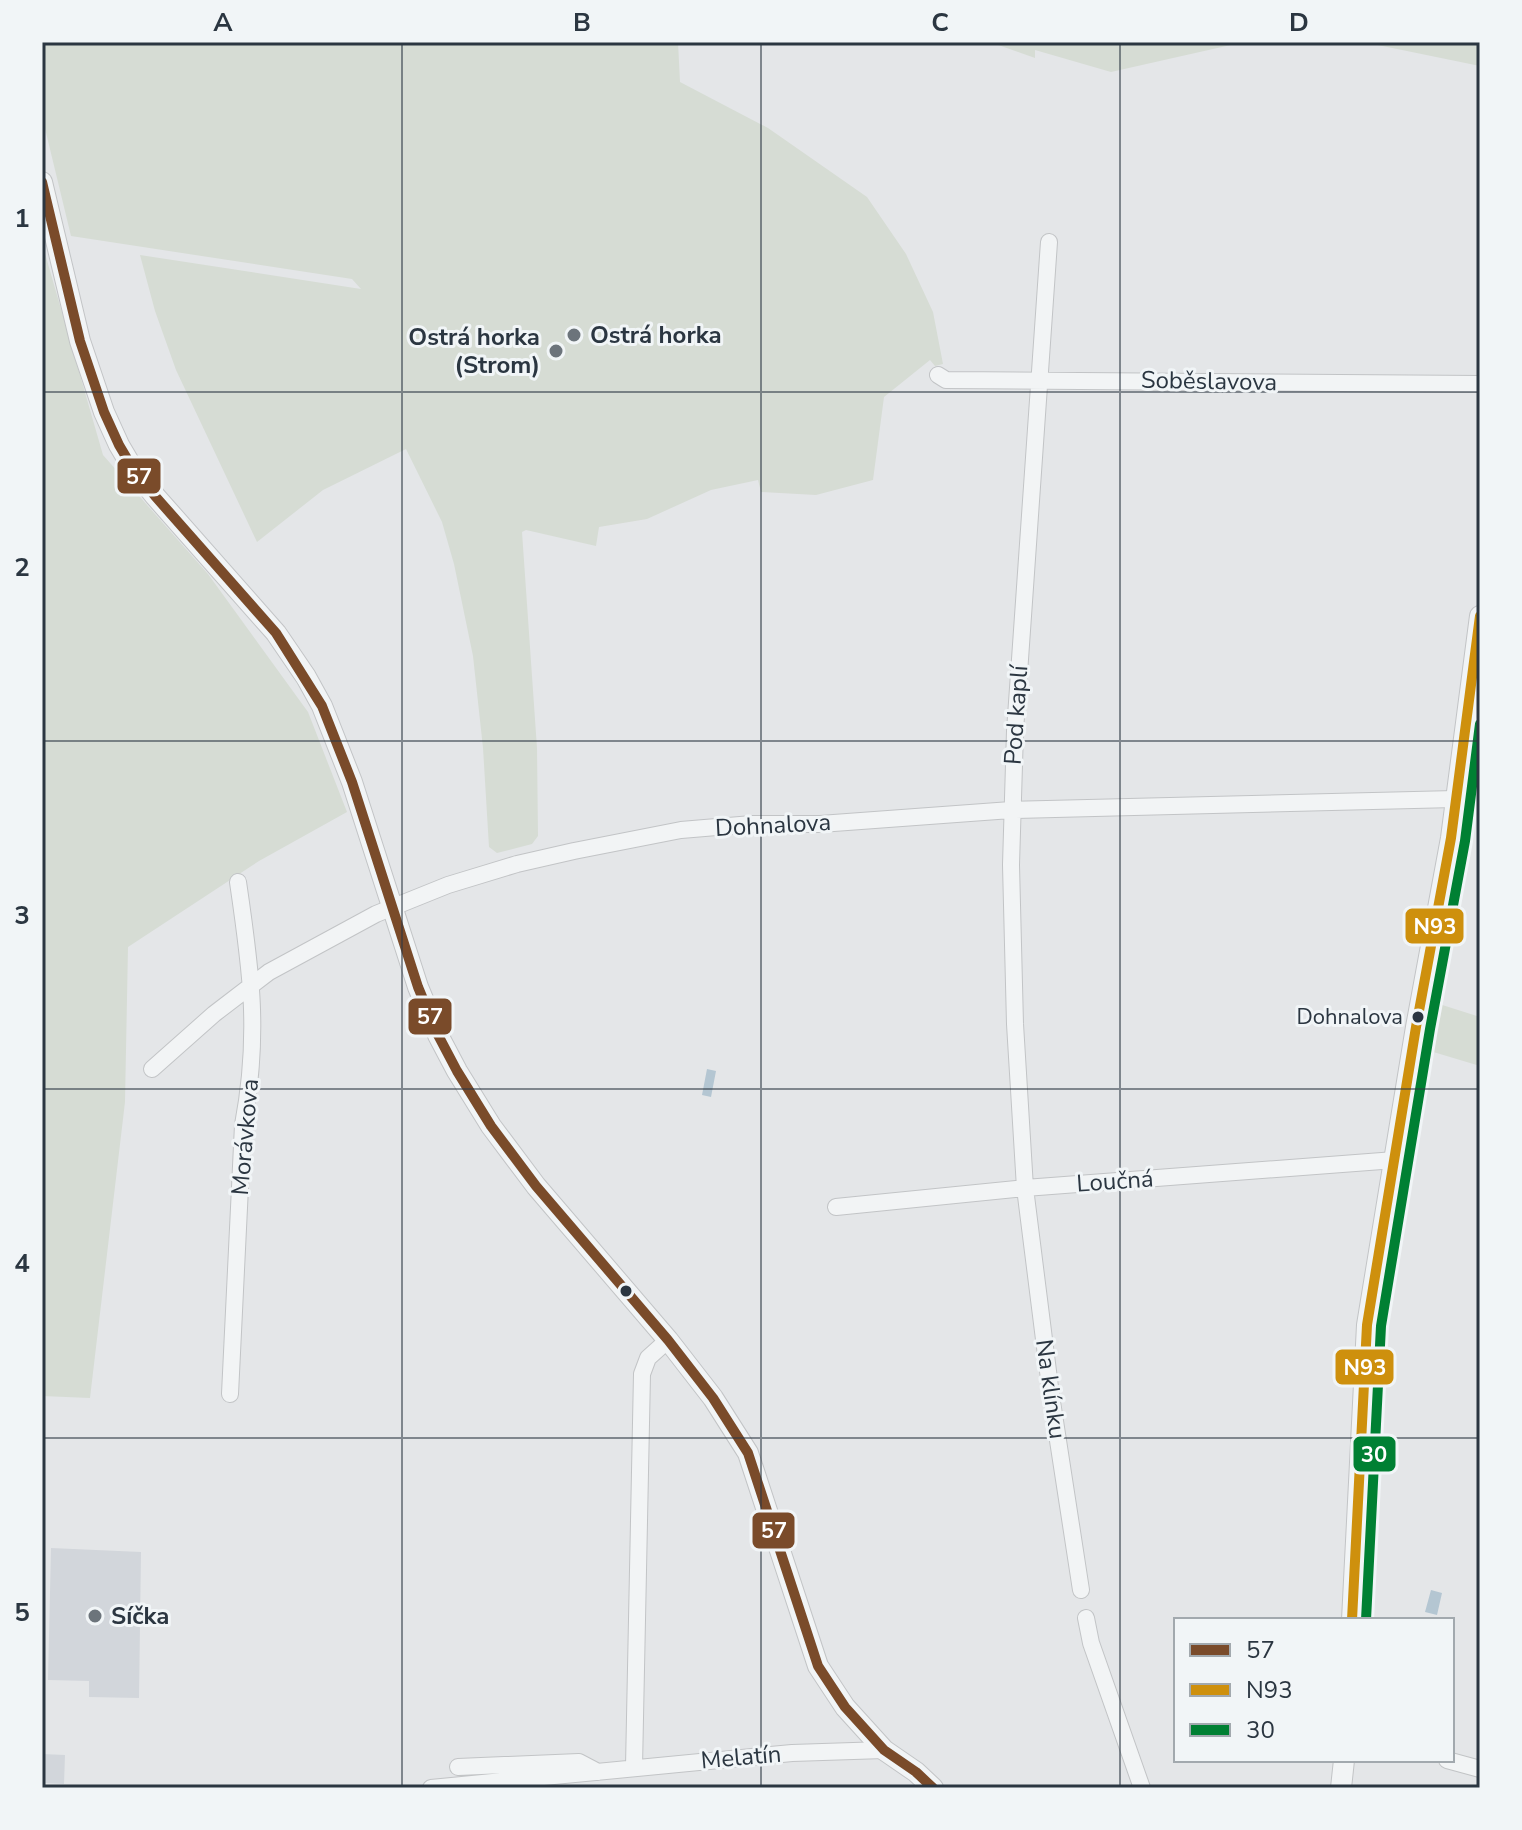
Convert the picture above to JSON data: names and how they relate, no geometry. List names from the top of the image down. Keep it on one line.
{"streets":{"street":["Soběslavova","Pod kaplí","Dohnalova","Morávkova","Loučná","Na klínku","Melatín"]},"crossings":[["Soběslavova","Pod kaplí"],["Pod kaplí","Dohnalova"],["Pod kaplí","Loučná"],["Pod kaplí","Na klínku"],["Dohnalova","Morávkova"],["Loučná","Na klínku"]],"places":["Ostrá horka","Ostrá horka (Strom)","Dohnalova","Síčka"],"lines":["transit line 57","transit line N93","transit line 30"],"legend":["57","N93","30"],"grid":{"columns":["A","B","C","D"],"rows":["1","2","3","4","5"]}}
